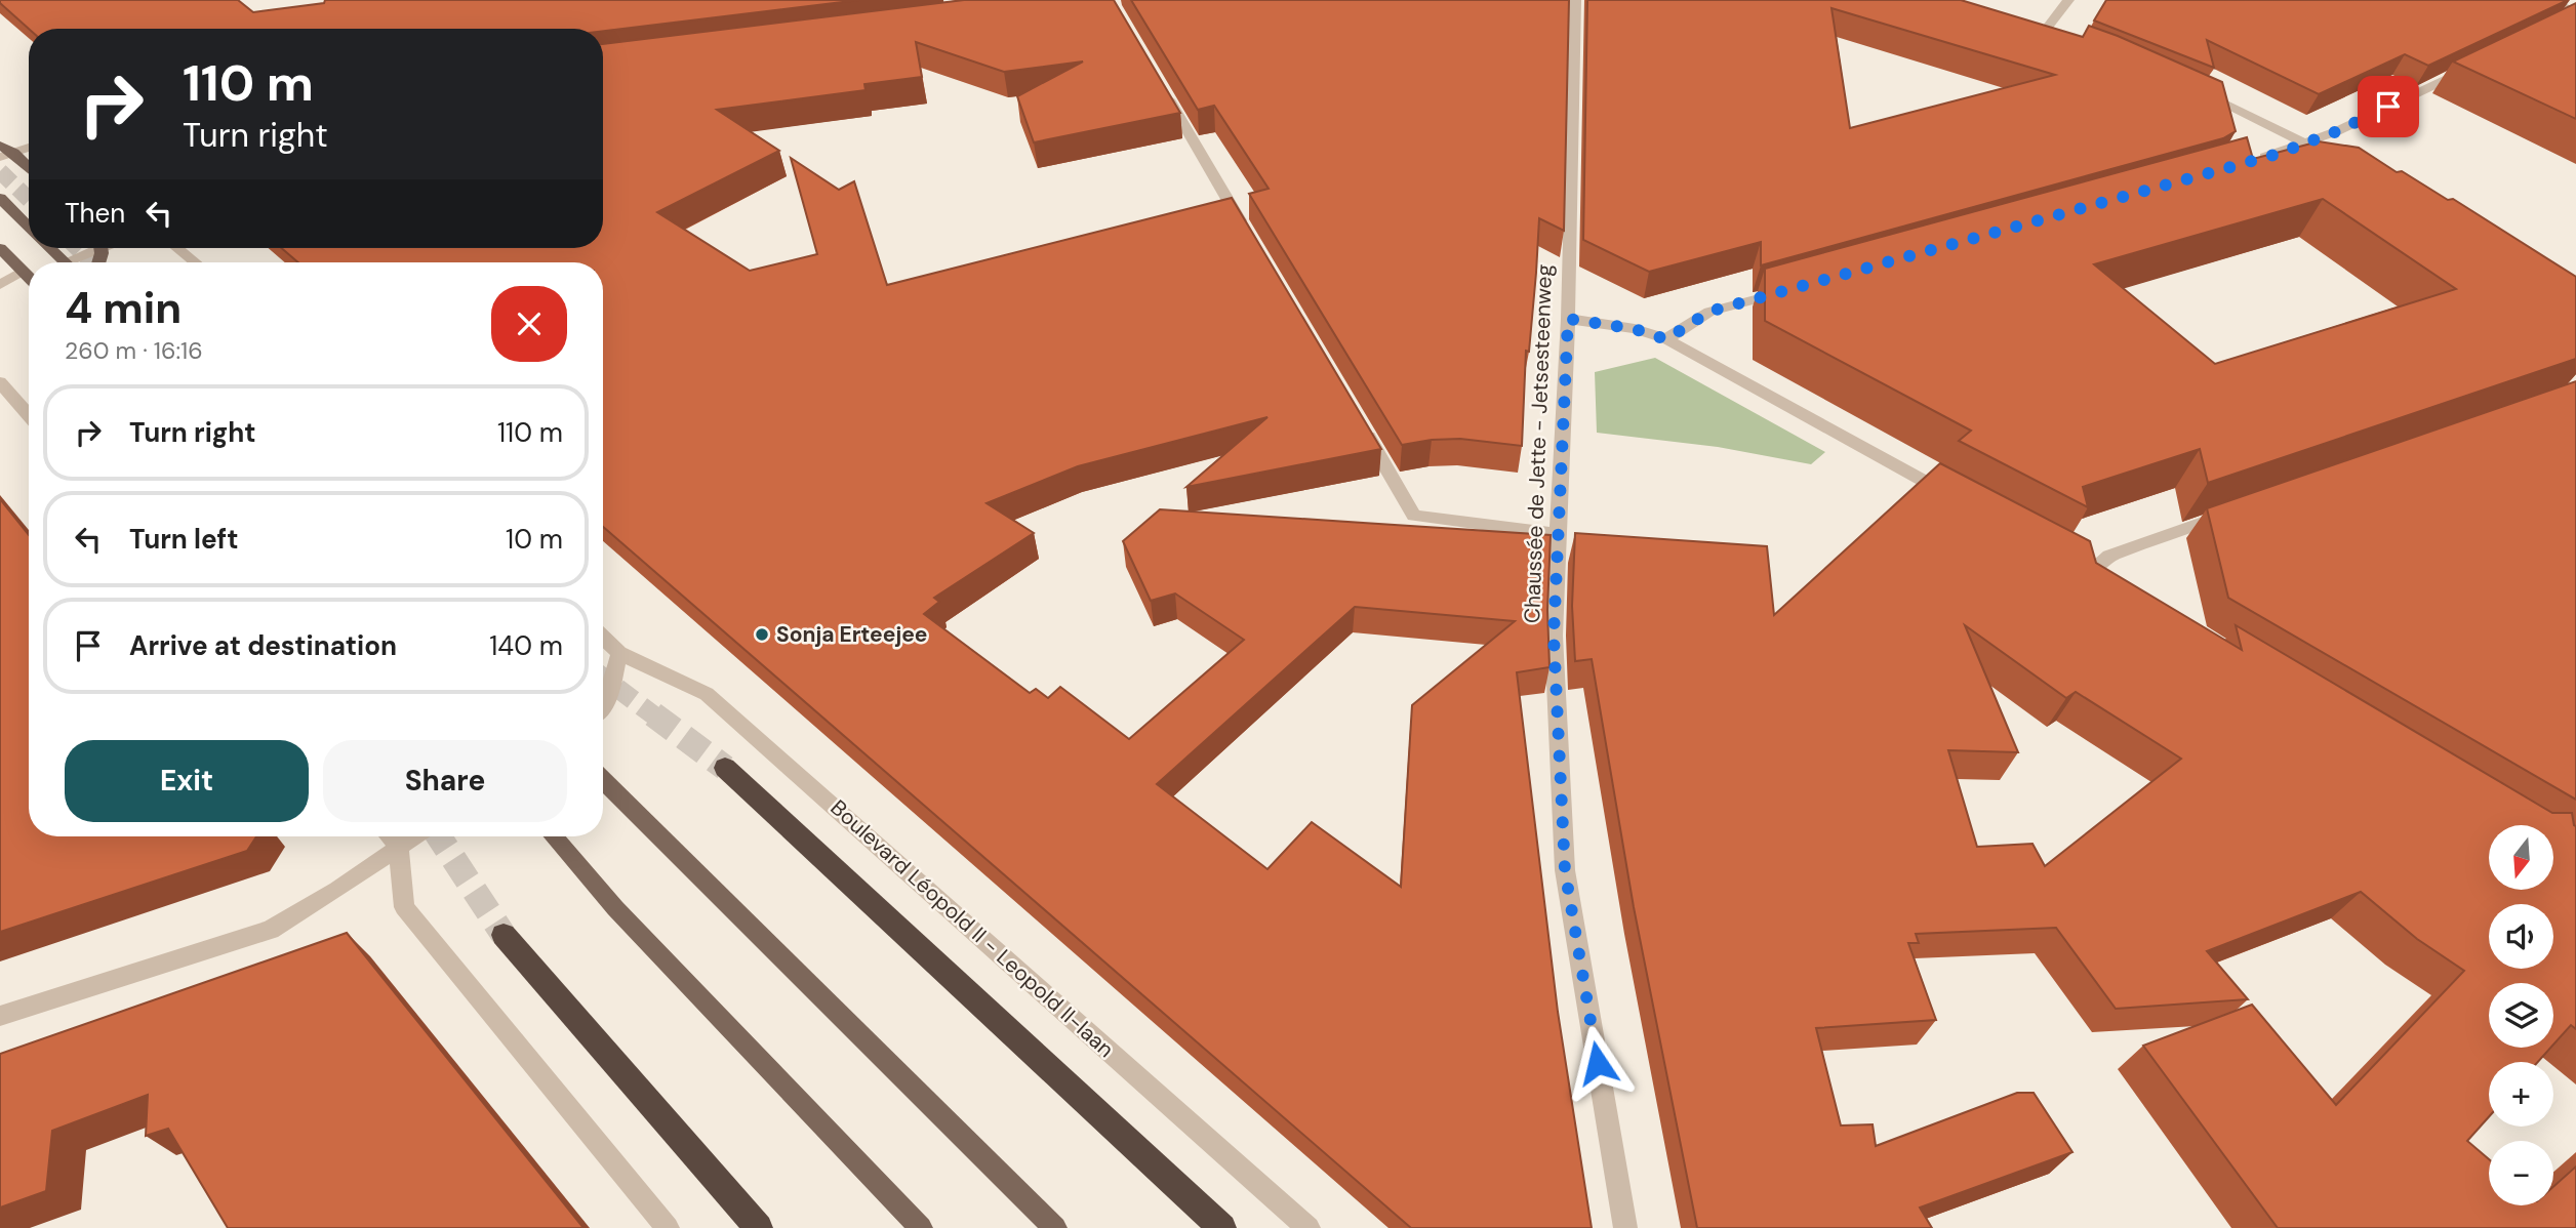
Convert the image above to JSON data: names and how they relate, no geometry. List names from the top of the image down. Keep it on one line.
{"streets":{"street":["Chaussée de Jette - Jetsesteenweg","Boulevard Léopold II - Leopold II-laan"]},"places":["Sonja Erteejee"],"north":"bottom","page":{"turn":["110 m","Turn right"],"then":"Then","heading":["4 min","260 m · 16:16"],"list":[{"name":"Turn right","value":"110 m"},{"name":"Turn left","value":"10 m"},{"name":"Arrive at destination","value":"140 m"}],"buttons":["Exit","Share"],"map_buttons":["+","−"]}}
